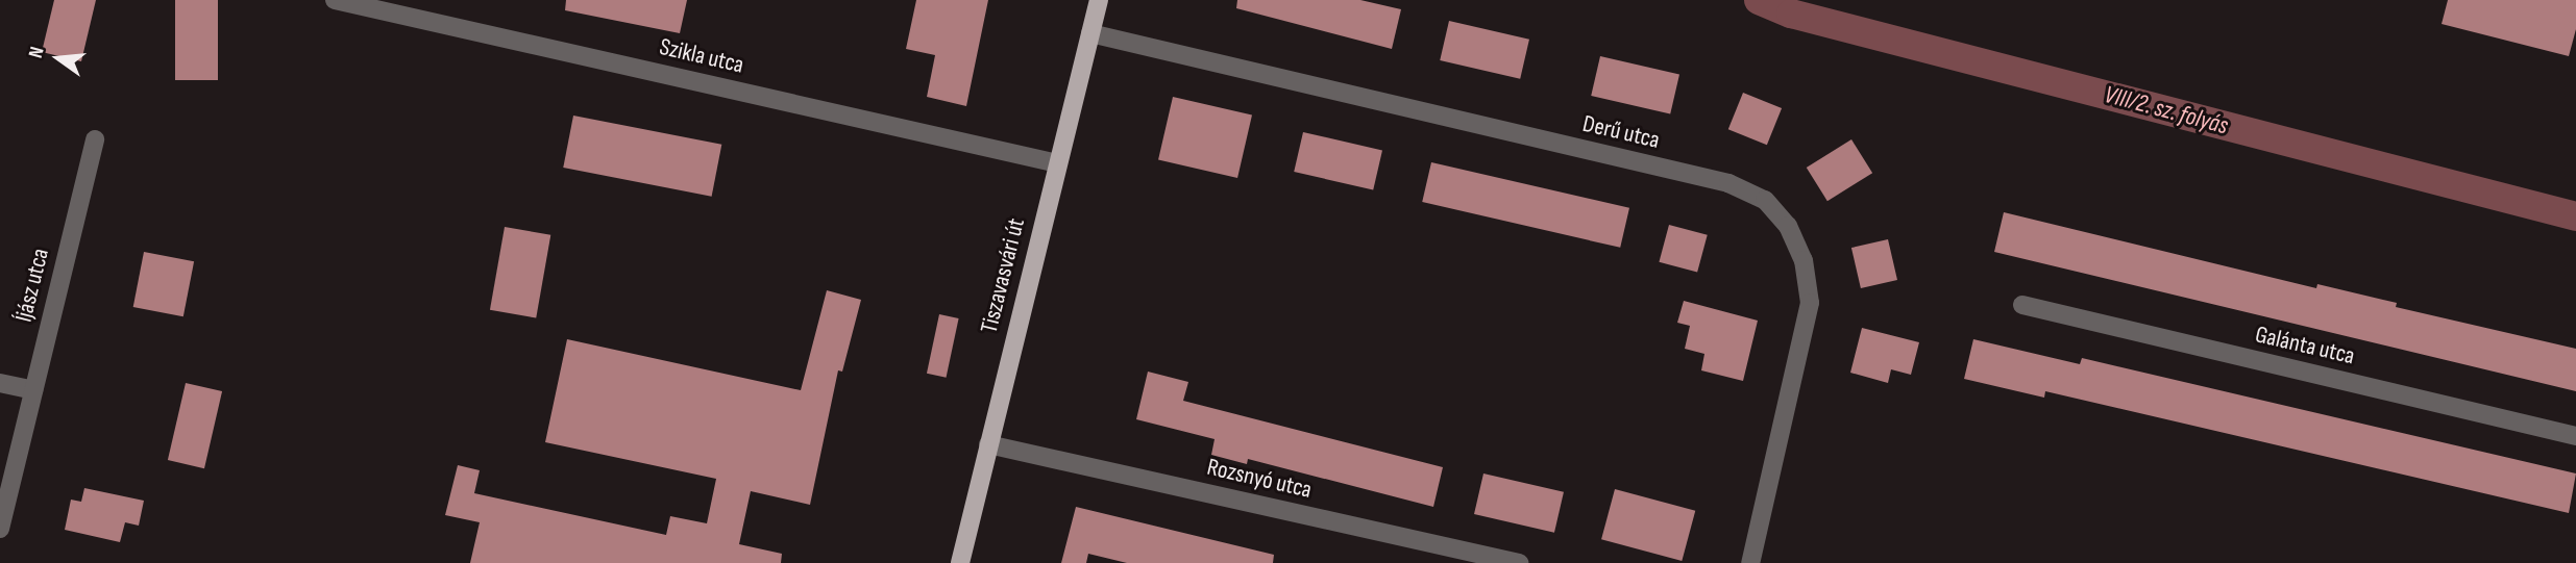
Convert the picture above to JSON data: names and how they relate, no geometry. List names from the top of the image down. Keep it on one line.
{"streets":{"main road":["Tiszavasvári út"],"street":["Szikla utca","Derű utca","Íjász utca","Galánta utca","Rozsnyó utca"]},"crossings":[["Szikla utca","Tiszavasvári út"],["Derű utca","Tiszavasvári út"],["Tiszavasvári út","Rozsnyó utca"]],"water":["VIII/2. sz. folyás"],"north":"left"}
